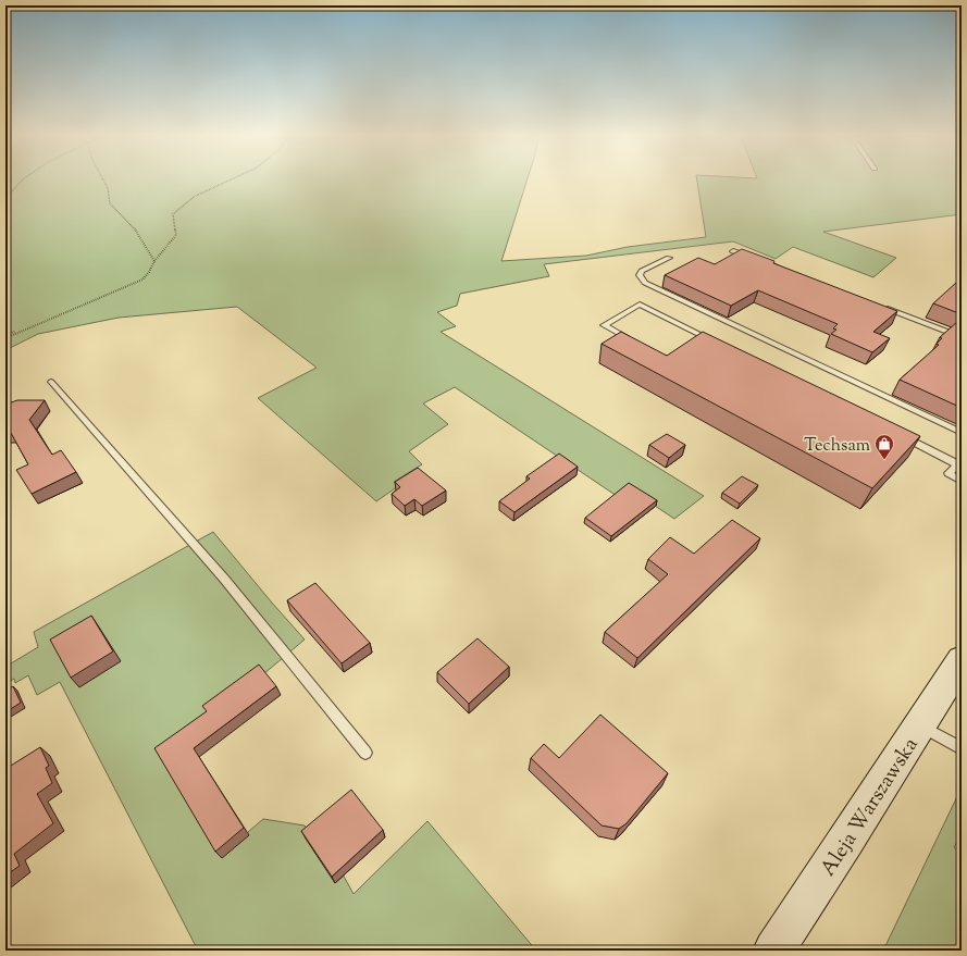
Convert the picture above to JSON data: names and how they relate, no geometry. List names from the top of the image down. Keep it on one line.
{"streets":{"street":["Aleja Warszawska"]},"places":{"shop":["Techsam"]}}
